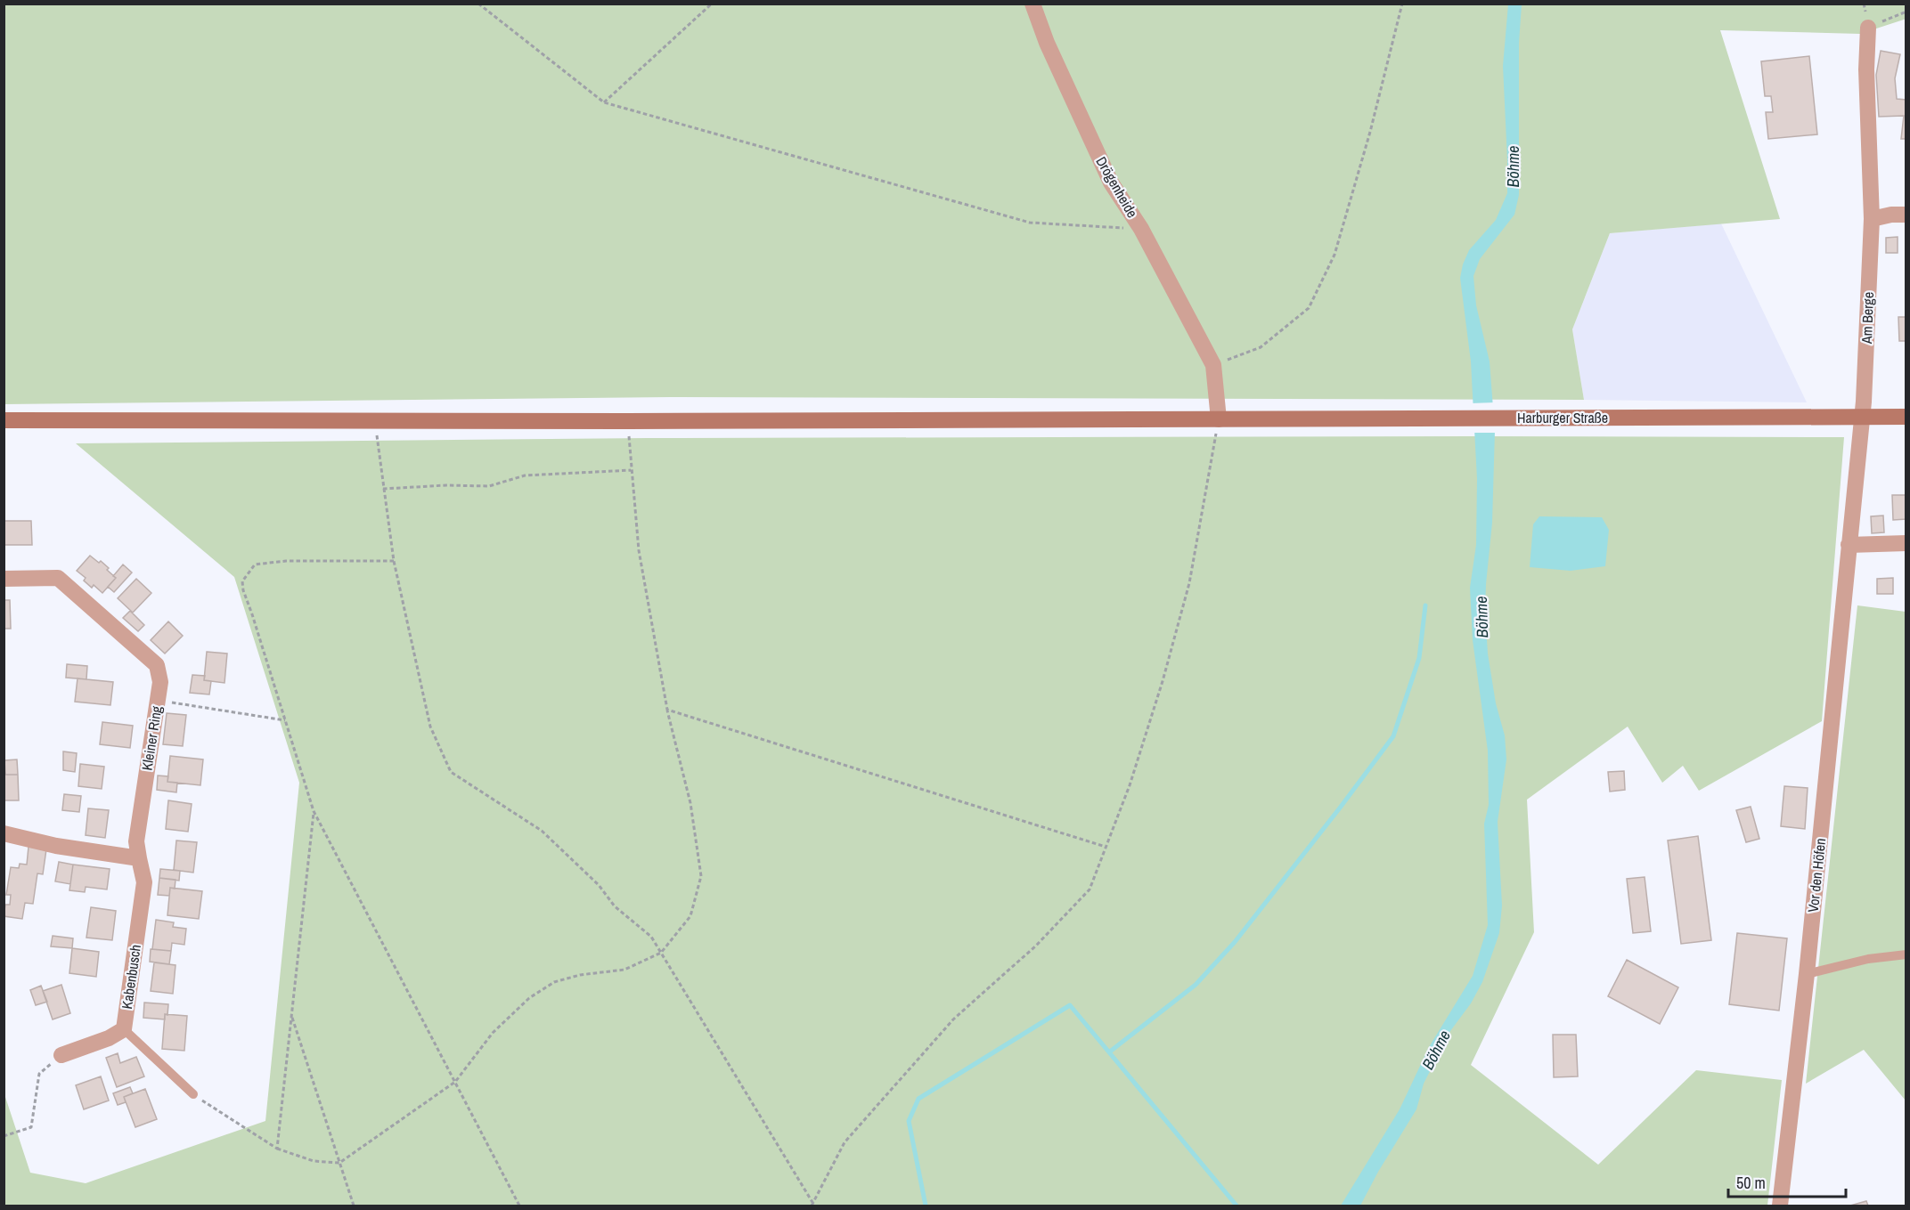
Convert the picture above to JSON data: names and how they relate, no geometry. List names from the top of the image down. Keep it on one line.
{"streets":{"main road":["Harburger Straße"],"street":["Drögenheide","Am Berge","Kleiner Ring","Vor den Höfen","Kabenbusch"]},"crossings":[["Am Berge","Harburger Straße"],["Am Berge","Vor den Höfen"],["Harburger Straße","Vor den Höfen"],["Kleiner Ring","Kabenbusch"]],"water":["Böhme"],"scale_bar":"50 m"}
